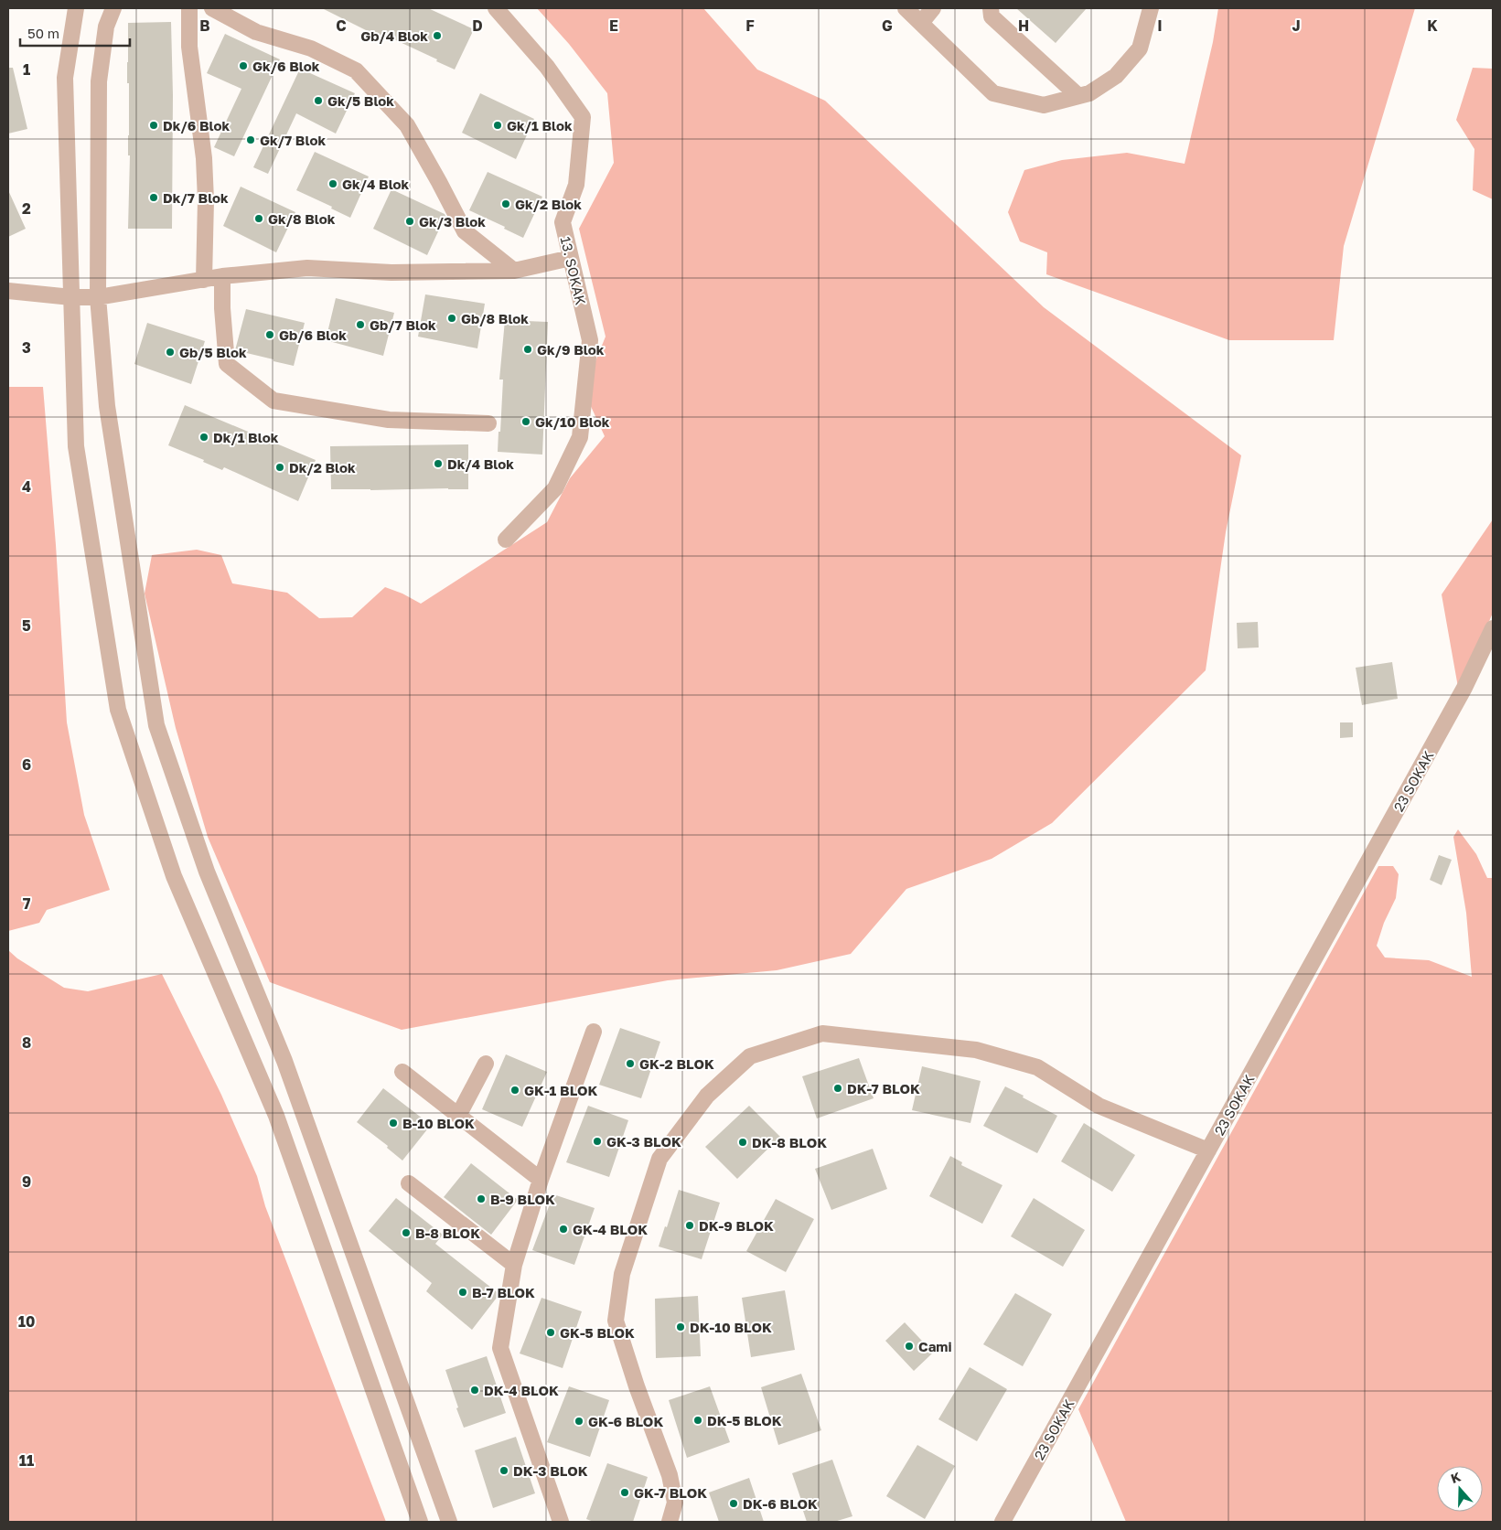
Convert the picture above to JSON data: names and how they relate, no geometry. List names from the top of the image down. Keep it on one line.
{"streets":{"street":["13. SOKAK","23 SOKAK"]},"places":["Gb/4 Blok","Gk/6 Blok","Gk/5 Blok","Dk/6 Blok","Gk/1 Blok","Gk/7 Blok","Gk/4 Blok","Dk/7 Blok","Gk/2 Blok","Gk/8 Blok","Gk/3 Blok","Gb/8 Blok","Gb/7 Blok","Gb/6 Blok","Gk/9 Blok","Gb/5 Blok","Gk/10 Blok","Dk/1 Blok","Dk/4 Blok","Dk/2 Blok","GK-2 BLOK","DK-7 BLOK","GK-1 BLOK","B-10 BLOK","GK-3 BLOK","DK-8 BLOK","B-9 BLOK","DK-9 BLOK","GK-4 BLOK","B-8 BLOK","B-7 BLOK","DK-10 BLOK","GK-5 BLOK","Cami","DK-4 BLOK","DK-5 BLOK","GK-6 BLOK","DK-3 BLOK","GK-7 BLOK","DK-6 BLOK"],"scale_bar":"50 m","north":"top","grid":{"columns":["B","C","D","E","F","G","H","I","J","K"],"rows":["1","2","3","4","5","6","7","8","9","10","11"]}}
